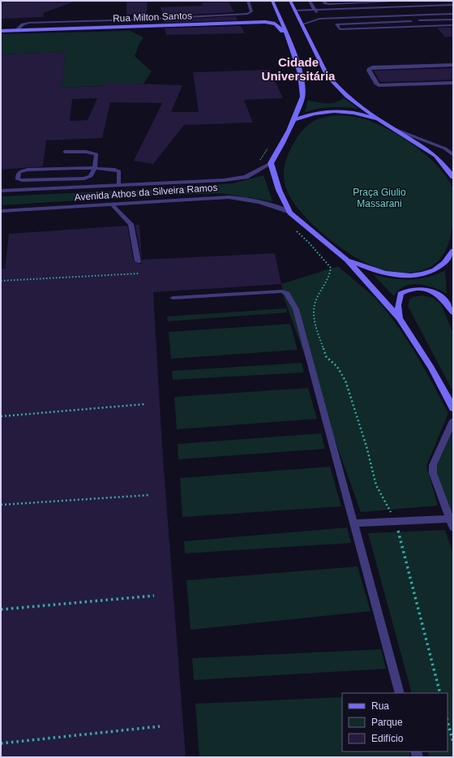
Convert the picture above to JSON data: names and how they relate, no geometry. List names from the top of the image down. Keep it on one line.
{"streets":{"street":["Rua Milton Santos","Avenida Athos da Silveira Ramos"]},"districts":["Cidade Universitária"],"parks":["Praça Giulio Massarani"],"legend":["Rua","Parque","Edifício"]}
